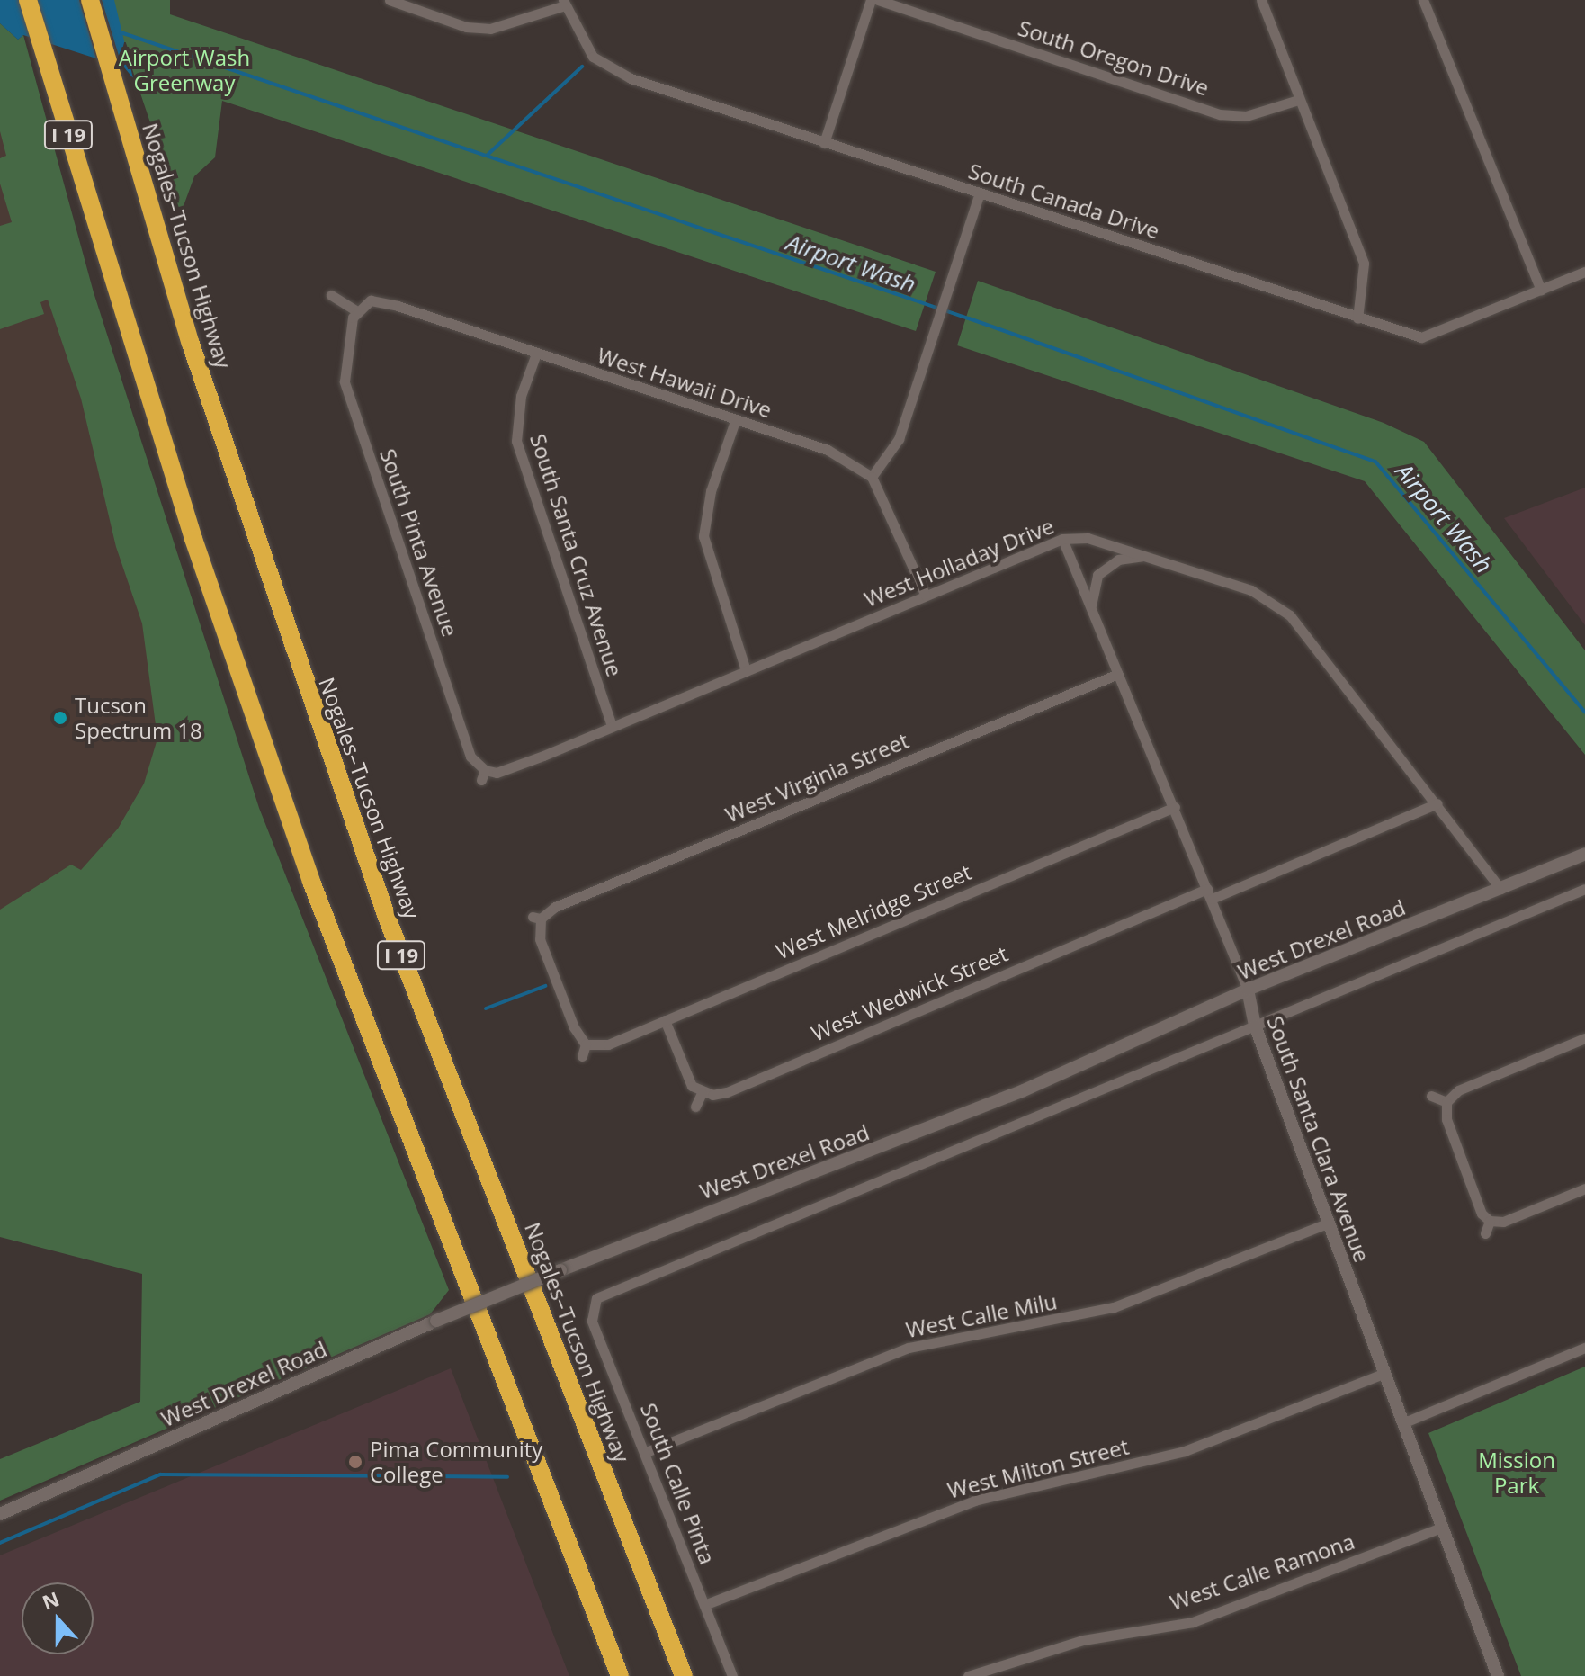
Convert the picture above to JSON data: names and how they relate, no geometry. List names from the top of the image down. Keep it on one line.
{"streets":{"highway":["I 19","Nogales–Tucson Highway"],"street":["South Oregon Drive","South Canada Drive","West Hawaii Drive","South Pinta Avenue","South Santa Cruz Avenue","West Holladay Drive","West Virginia Street","West Melridge Street","West Drexel Road","West Wedwick Street","South Santa Clara Avenue","West Calle Milu","West Milton Street","South Calle Pinta","West Calle Ramona"]},"crossings":[["West Hawaii Drive","South Pinta Avenue"],["West Hawaii Drive","South Santa Cruz Avenue"],["South Pinta Avenue","West Holladay Drive"],["South Santa Cruz Avenue","West Holladay Drive"],["West Holladay Drive","West Drexel Road"],["West Holladay Drive","West Wedwick Street"],["West Holladay Drive","South Santa Clara Avenue"],["West Virginia Street","West Melridge Street"],["West Virginia Street","South Santa Clara Avenue"],["West Melridge Street","South Santa Clara Avenue"],["West Drexel Road","South Santa Clara Avenue"],["West Wedwick Street","South Santa Clara Avenue"],["South Santa Clara Avenue","West Calle Milu"],["South Santa Clara Avenue","West Milton Street"],["South Santa Clara Avenue","South Calle Pinta"],["South Santa Clara Avenue","West Calle Ramona"],["West Calle Milu","South Calle Pinta"],["West Milton Street","South Calle Pinta"]],"water":["Airport Wash"],"parks":["Airport Wash Greenway","Mission Park"],"places":["Tucson Spectrum 18","Pima Community College"],"north":"top"}
